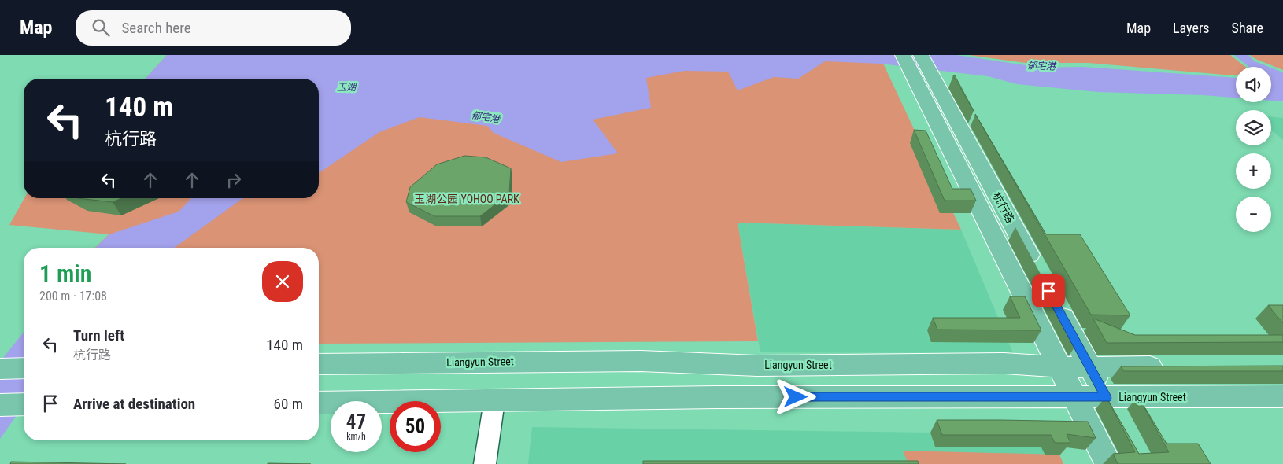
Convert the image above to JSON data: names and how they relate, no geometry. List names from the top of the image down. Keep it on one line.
{"streets":{"main road":["杭行路","Liangyun Street"]},"crossings":[["杭行路","Liangyun Street"]],"water":["郁宅港","玉湖"],"parks":["玉湖公园 YOHOO PARK"],"page":{"header":"Map","search":"Search here","nav":["Map","Layers","Share"],"map_buttons":["+","−"],"turn":["140 m","杭行路"],"heading":["1 min","200 m · 17:08"],"list":[{"name":"Turn left","note":"杭行路","value":"140 m"},{"name":"Arrive at destination","value":"60 m"}],"speed":"47 km/h","limit":"50"}}
